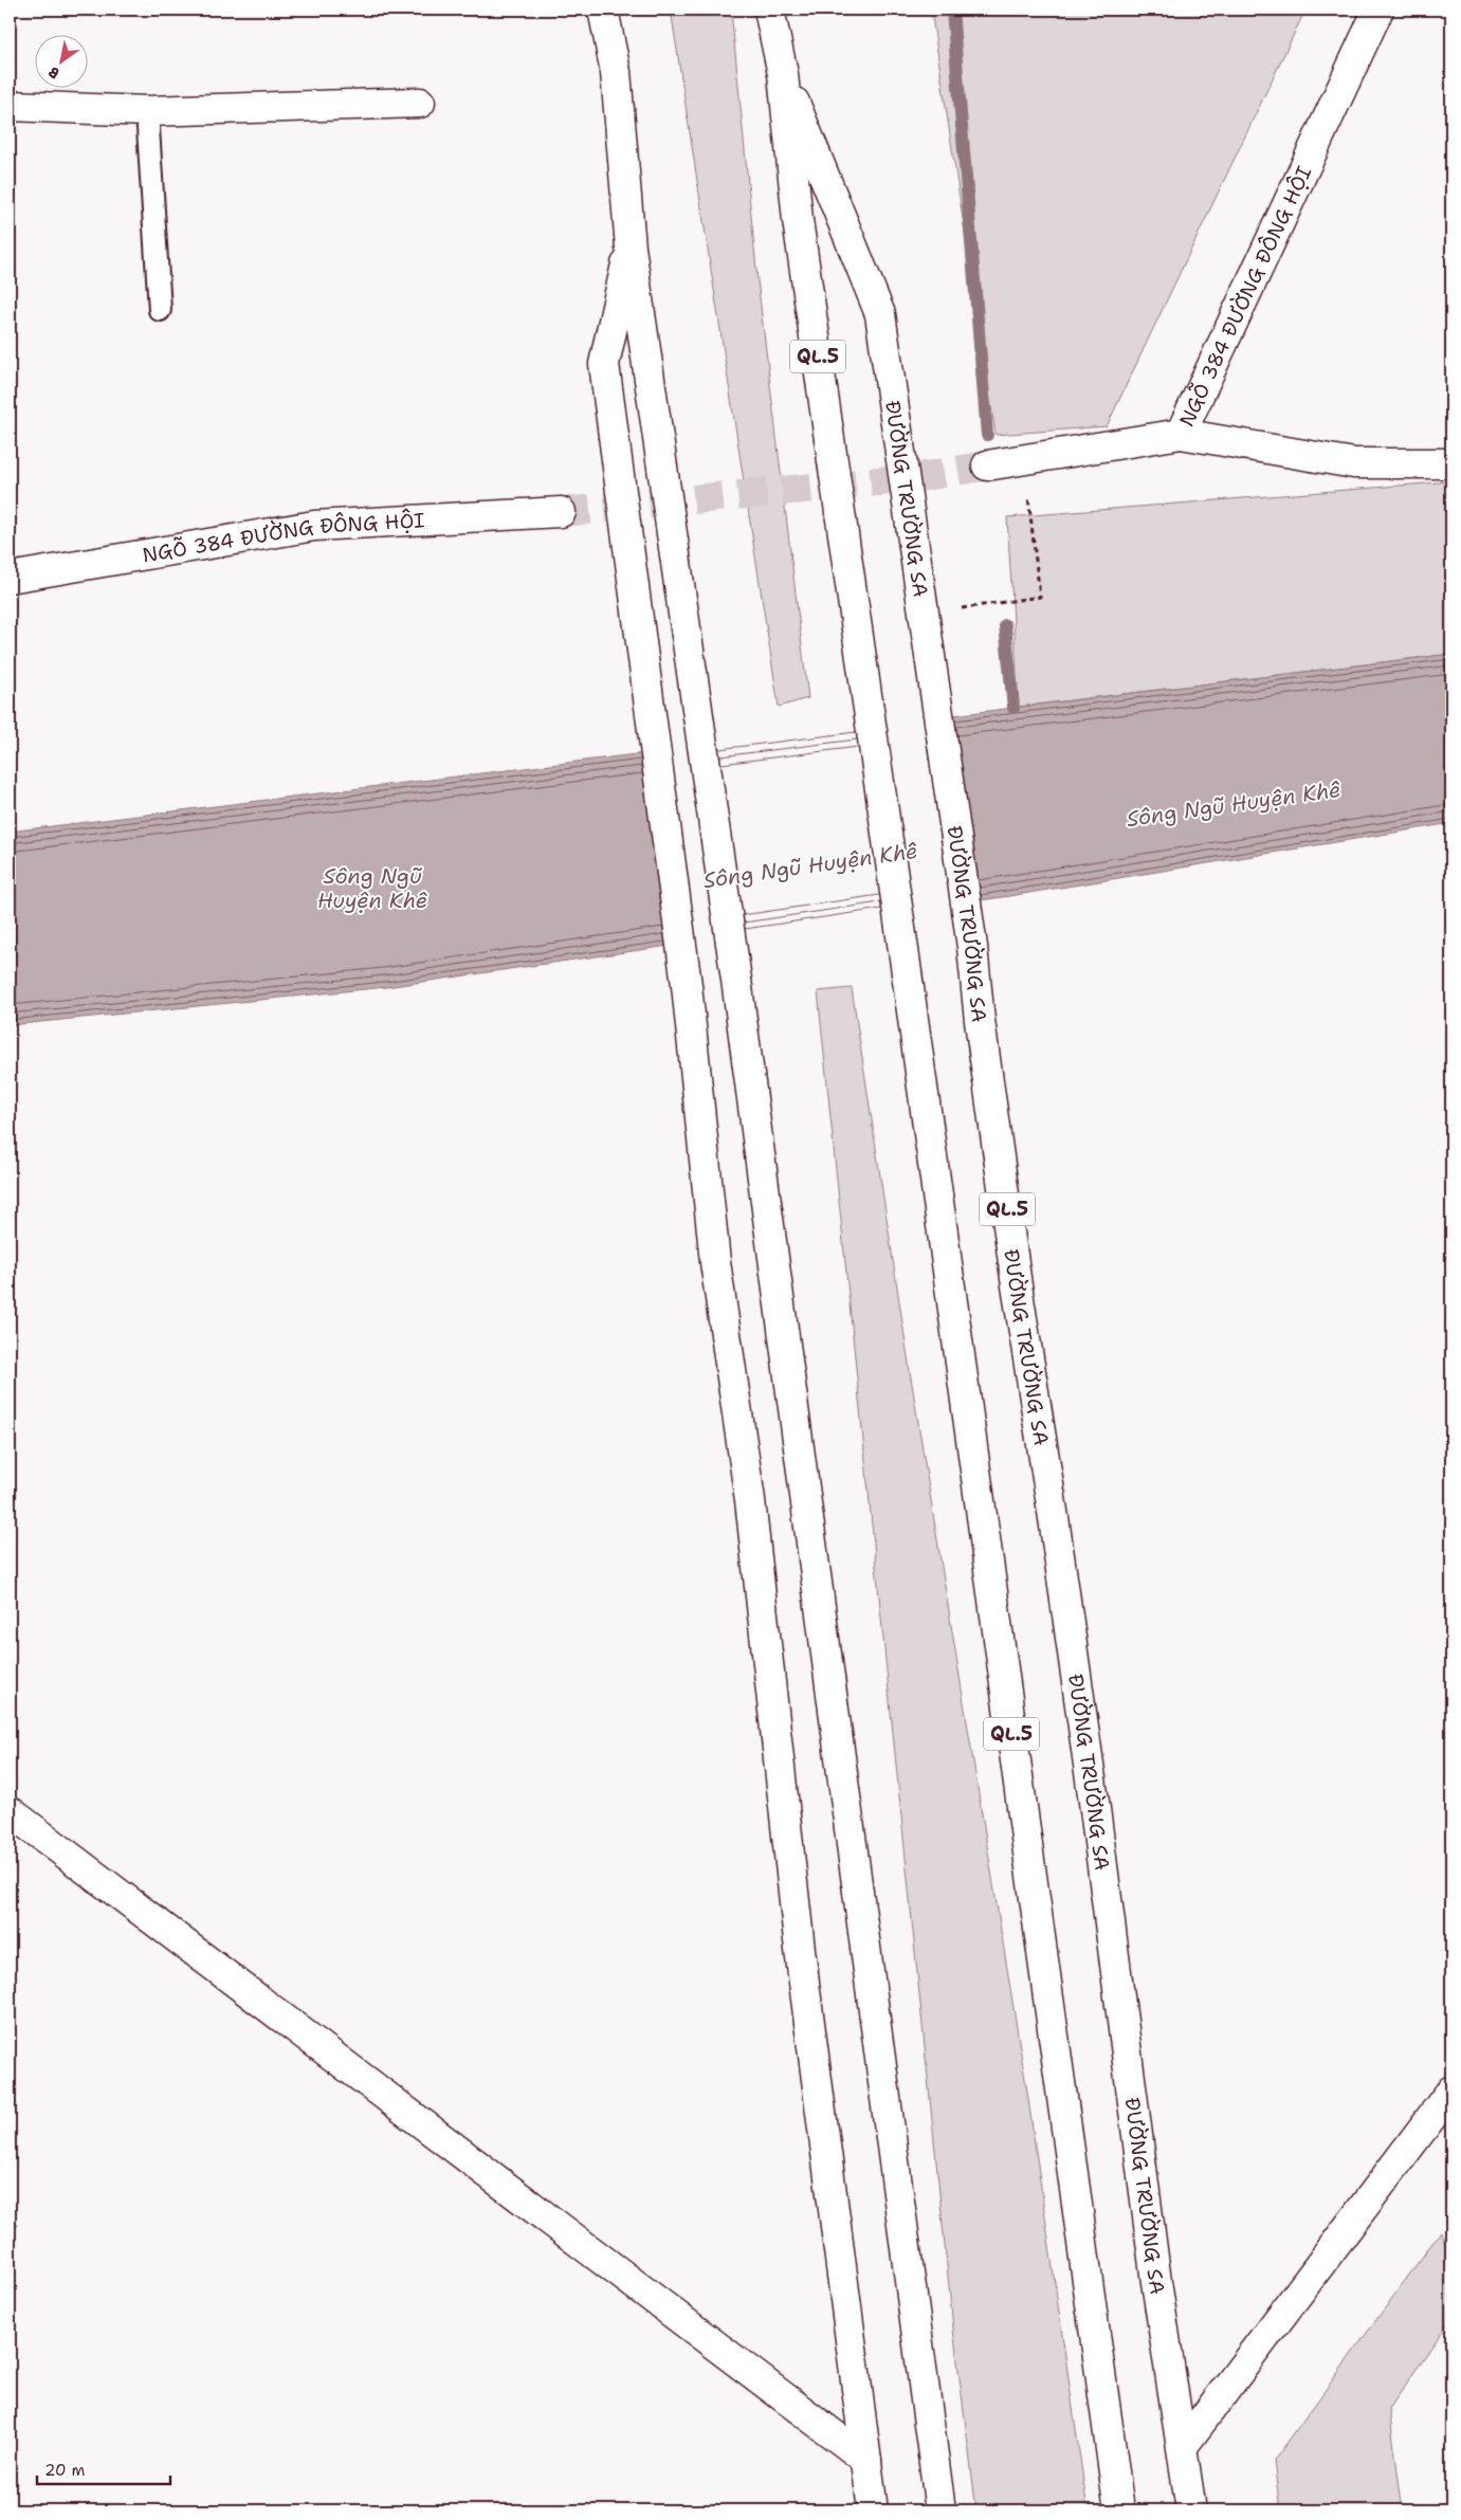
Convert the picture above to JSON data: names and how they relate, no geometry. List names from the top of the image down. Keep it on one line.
{"streets":{"main road":["NGÕ 384 ĐƯỜNG ĐÔNG HỘI","QL.5","ĐƯỜNG TRƯỜNG SA"]},"water":["Sông Ngũ Huyện Khê"],"scale_bar":"20 m","north":"bottom left"}
